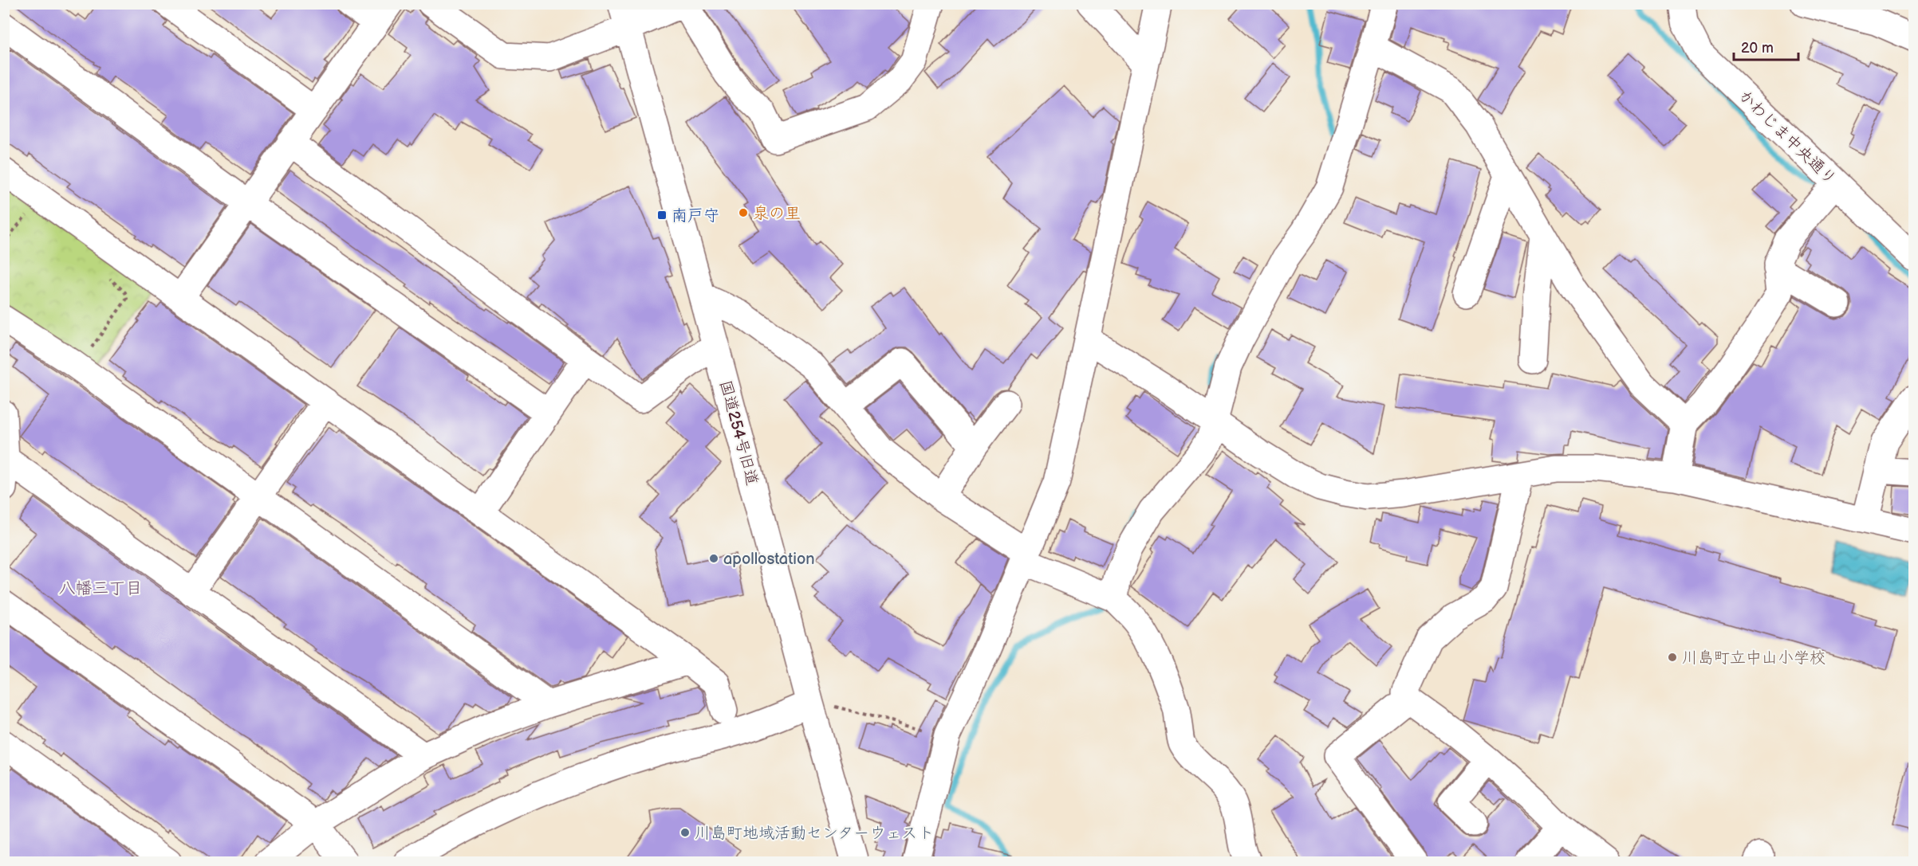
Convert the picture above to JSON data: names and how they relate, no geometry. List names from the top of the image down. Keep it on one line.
{"streets":{"street":["かわじま中央通り","国道254号旧道"]},"districts":["八幡三丁目"],"places":{"other":["泉の里","apollostation","川島町立中山小学校","川島町地域活動センターウェスト"],"transit":["南戸守"]},"scale_bar":"20 m"}
